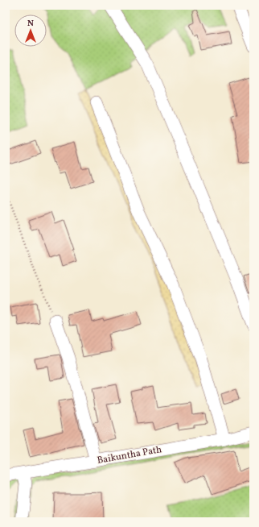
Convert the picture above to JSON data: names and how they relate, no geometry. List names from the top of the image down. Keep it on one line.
{"streets":{"street":["Baikuntha Path"]},"north":"top"}
